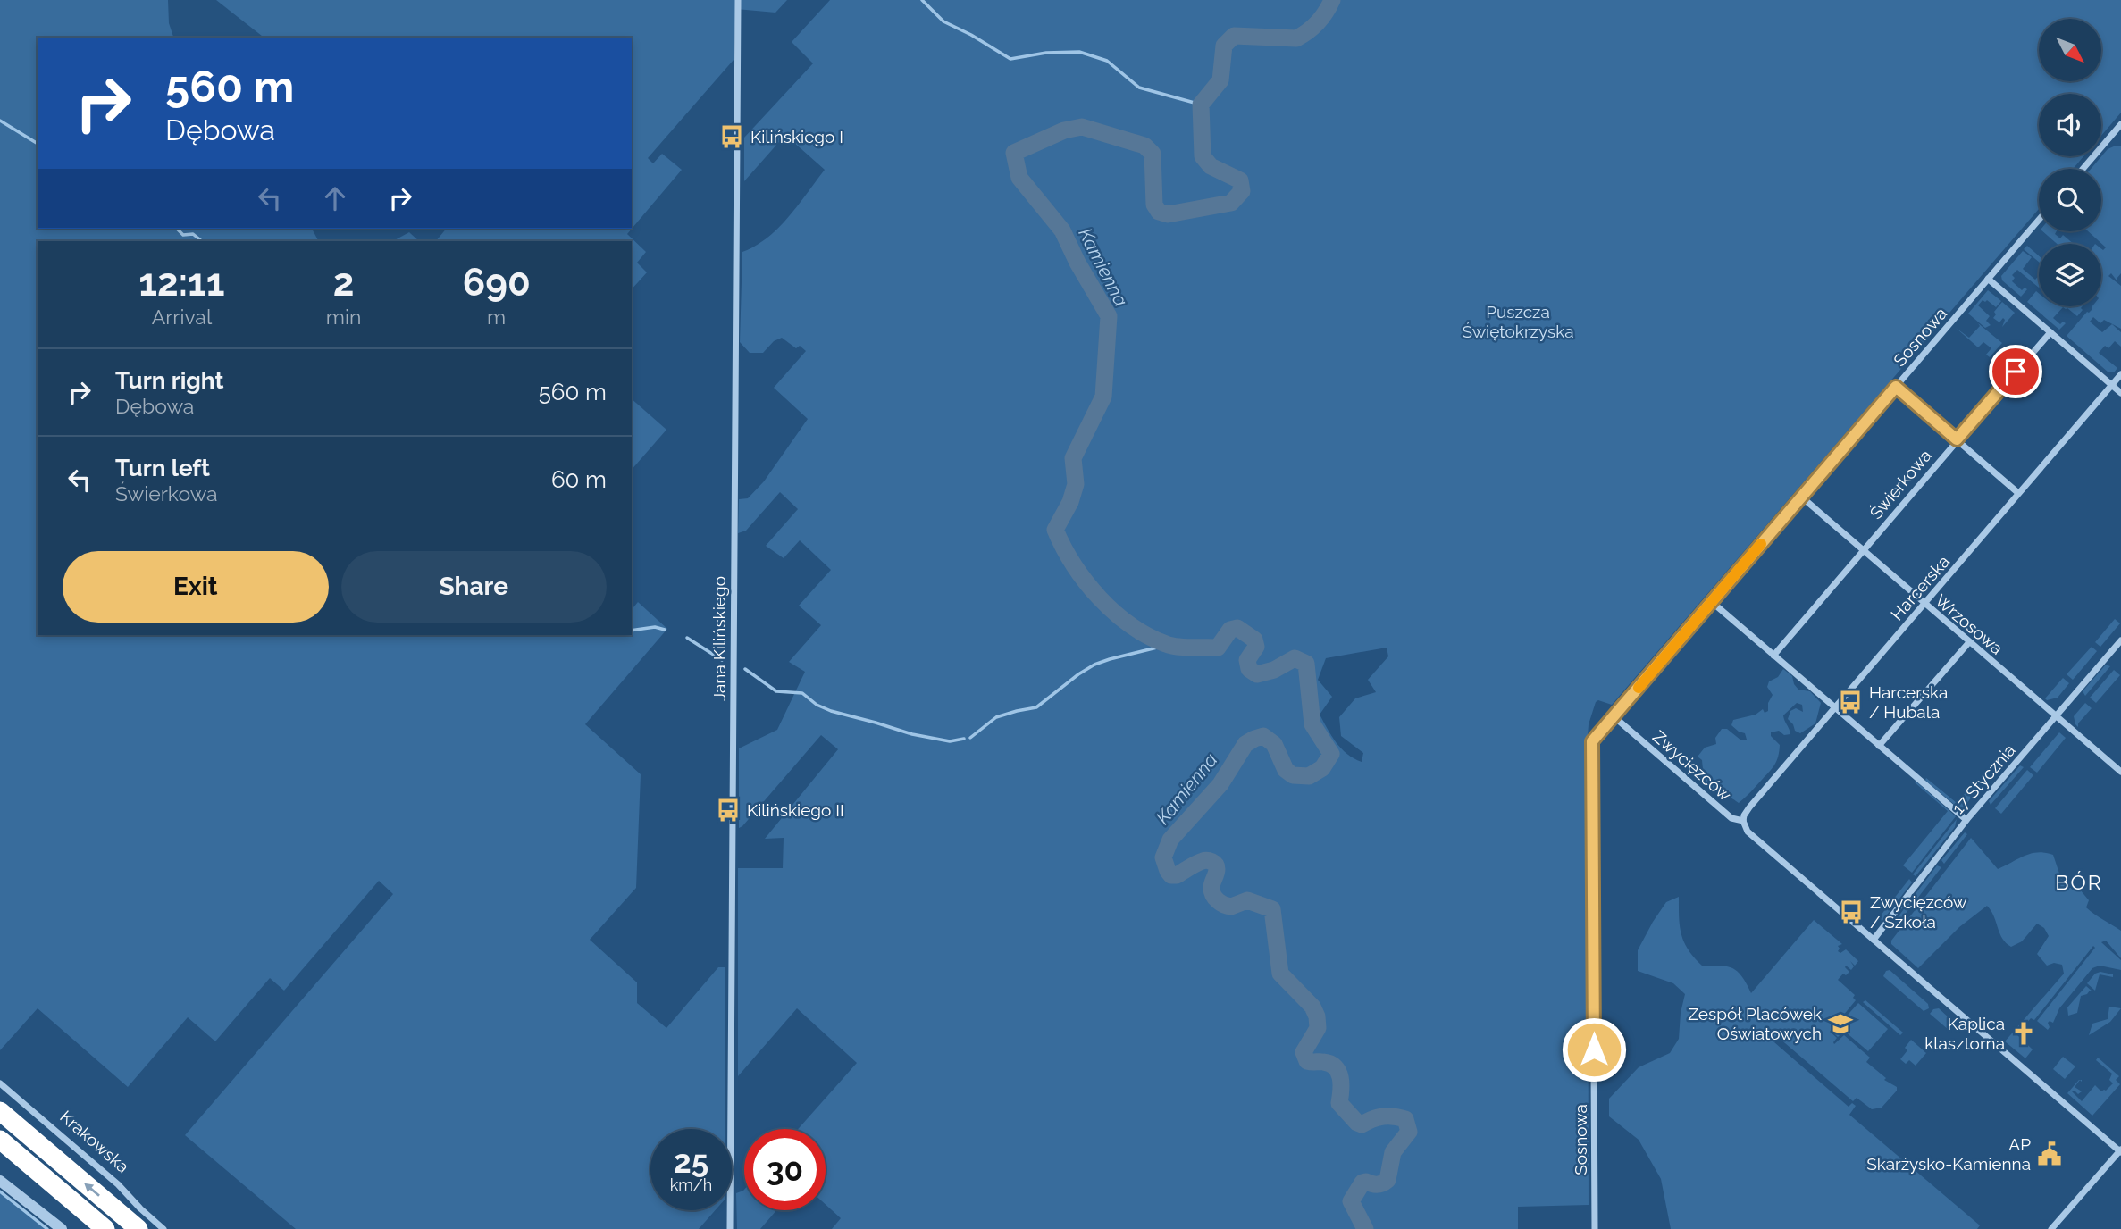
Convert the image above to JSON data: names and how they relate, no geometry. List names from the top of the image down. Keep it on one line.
{"streets":{"street":["Sosnowa","Świerkowa","Harcerska","Wrzosowa","Jana Kilińskiego","Zwycięzców","17 Stycznia","Krakowska"]},"crossings":[["Sosnowa","Wrzosowa"],["Sosnowa","Zwycięzców"],["Świerkowa","Wrzosowa"],["Harcerska","Wrzosowa"],["Harcerska","Zwycięzców"],["Wrzosowa","17 Stycznia"],["Zwycięzców","17 Stycznia"]],"districts":["BÓR"],"water":["Kamienna"],"parks":["Puszcza Świętokrzyska"],"places":{"bus stop":["Kilińskiego I","Harcerska / Hubala","Kilińskiego II","Zwycięzców / Szkoła"],"school or university":["Zespół Placówek Oświatowych"],"church":["Kaplica klasztorna"],"public building":["AP Skarżysko-Kamienna"]},"north":"bottom right","page":{"turn":["560 m","Dębowa"],"eta":["12:11","Arrival","2","min","690","m"],"list":[{"name":"Turn right","note":"Dębowa","value":"560 m"},{"name":"Turn left","note":"Świerkowa","value":"60 m"}],"buttons":["Exit","Share"],"speed":"25 km/h","limit":"30"}}
